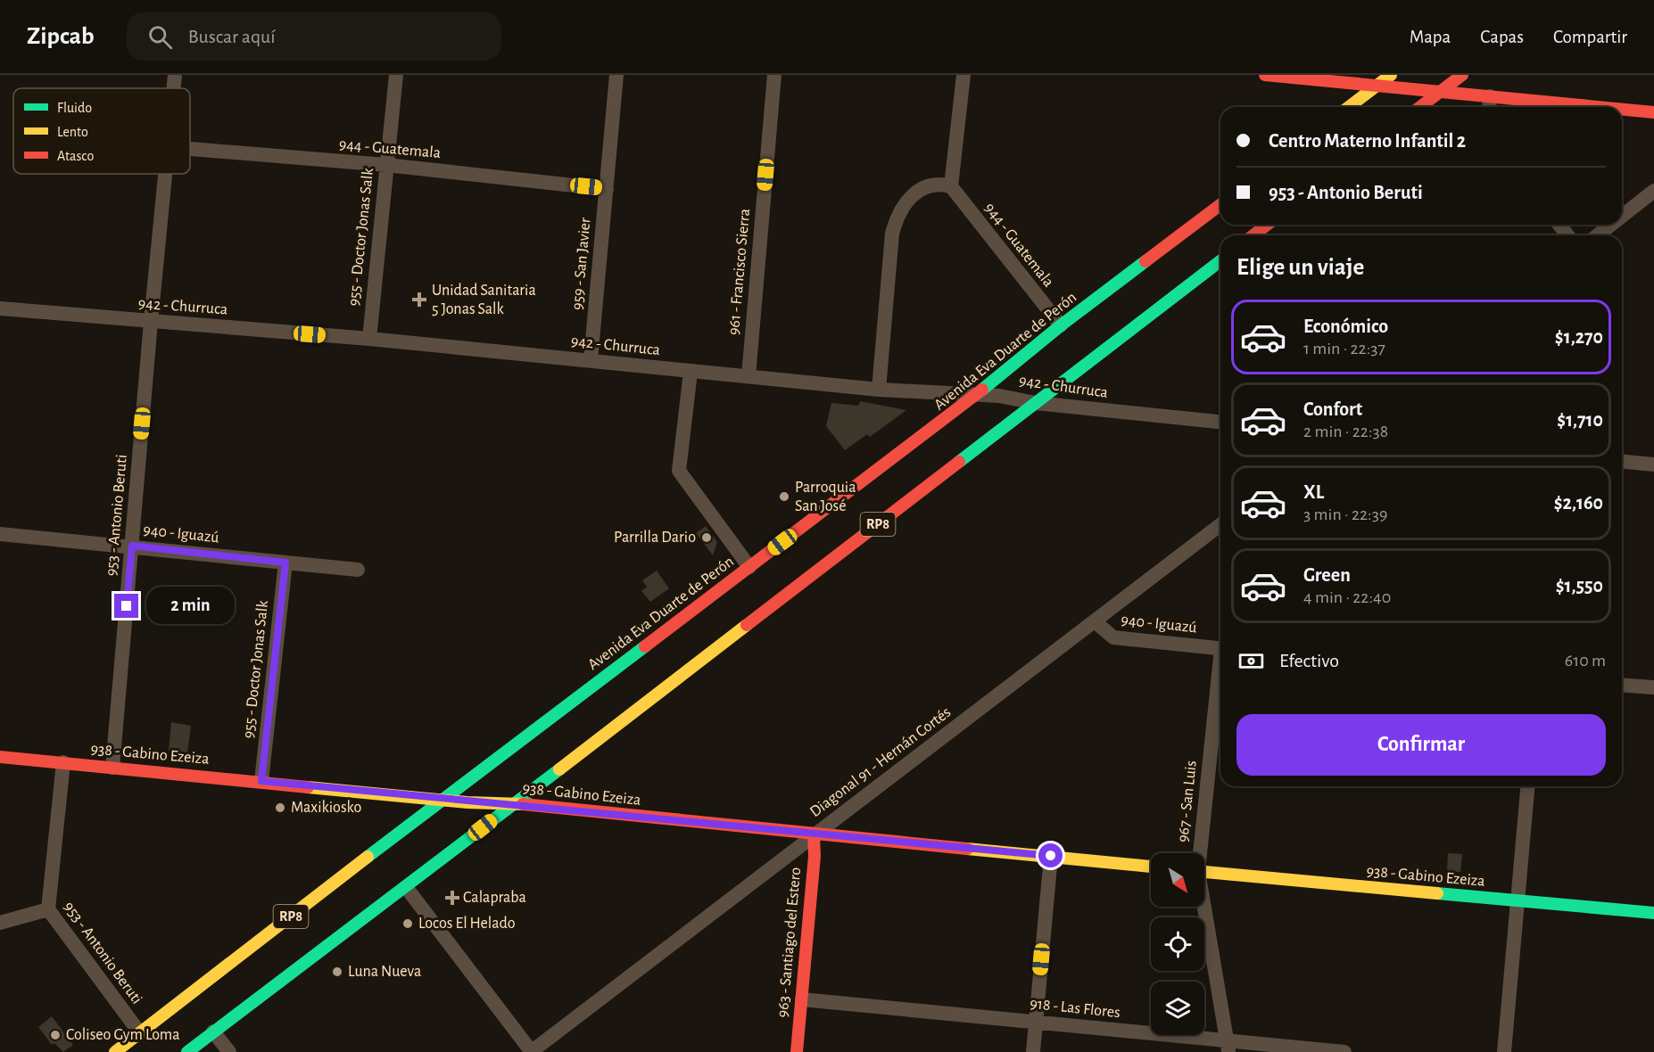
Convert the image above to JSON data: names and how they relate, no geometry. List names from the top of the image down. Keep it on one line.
{"streets":{"main road":["Avenida Eva Duarte de Perón","RP8","938 - Gabino Ezeiza","963 - Santiago del Estero"],"street":["944 - Guatemala","955 - Doctor Jonas Salk","959 - San Javier","961 - Francisco Sierra","942 - Churruca","953 - Antonio Beruti","940 - Iguazú","Diagonal 91 - Hernán Cortés","967 - San Luis","918 - Las Flores"]},"crossings":[["944 - Guatemala","955 - Doctor Jonas Salk"],["944 - Guatemala","959 - San Javier"],["944 - Guatemala","Avenida Eva Duarte de Perón"],["955 - Doctor Jonas Salk","942 - Churruca"],["955 - Doctor Jonas Salk","940 - Iguazú"],["955 - Doctor Jonas Salk","938 - Gabino Ezeiza"],["959 - San Javier","942 - Churruca"],["961 - Francisco Sierra","942 - Churruca"],["942 - Churruca","Avenida Eva Duarte de Perón"],["942 - Churruca","953 - Antonio Beruti"],["942 - Churruca","RP8"],["Avenida Eva Duarte de Perón","953 - Antonio Beruti"],["Avenida Eva Duarte de Perón","938 - Gabino Ezeiza"],["953 - Antonio Beruti","940 - Iguazú"],["953 - Antonio Beruti","938 - Gabino Ezeiza"],["RP8","938 - Gabino Ezeiza"],["940 - Iguazú","Diagonal 91 - Hernán Cortés"],["938 - Gabino Ezeiza","Diagonal 91 - Hernán Cortés"],["938 - Gabino Ezeiza","963 - Santiago del Estero"],["Diagonal 91 - Hernán Cortés","963 - Santiago del Estero"],["967 - San Luis","918 - Las Flores"],["963 - Santiago del Estero","918 - Las Flores"]],"places":{"health":["Unidad Sanitaria 5 Jonas Salk","Calapraba"],"other":["Parroquia San José","Parrilla Dario","Maxikiosko","Locos El Helado","Luna Nueva","Coliseo Gym Loma"]},"legend":["Fluido","Lento","Atasco"],"north":"bottom right","page":{"header":"Zipcab","search":"Buscar aquí","nav":["Mapa","Capas","Compartir"],"banner":["Centro Materno Infantil 2","953 - Antonio Beruti"],"heading":"Elige un viaje","list":[{"name":"Económico","note":"1 min · 22:37","value":"$1,270"},{"name":"Confort","note":"2 min · 22:38","value":"$1,710"},{"name":"XL","note":"3 min · 22:39","value":"$2,160"},{"name":"Green","note":"4 min · 22:40","value":"$1,550"}],"bubble":"2 min","pay":["Efectivo","610 m"],"buttons":"Confirmar"}}
